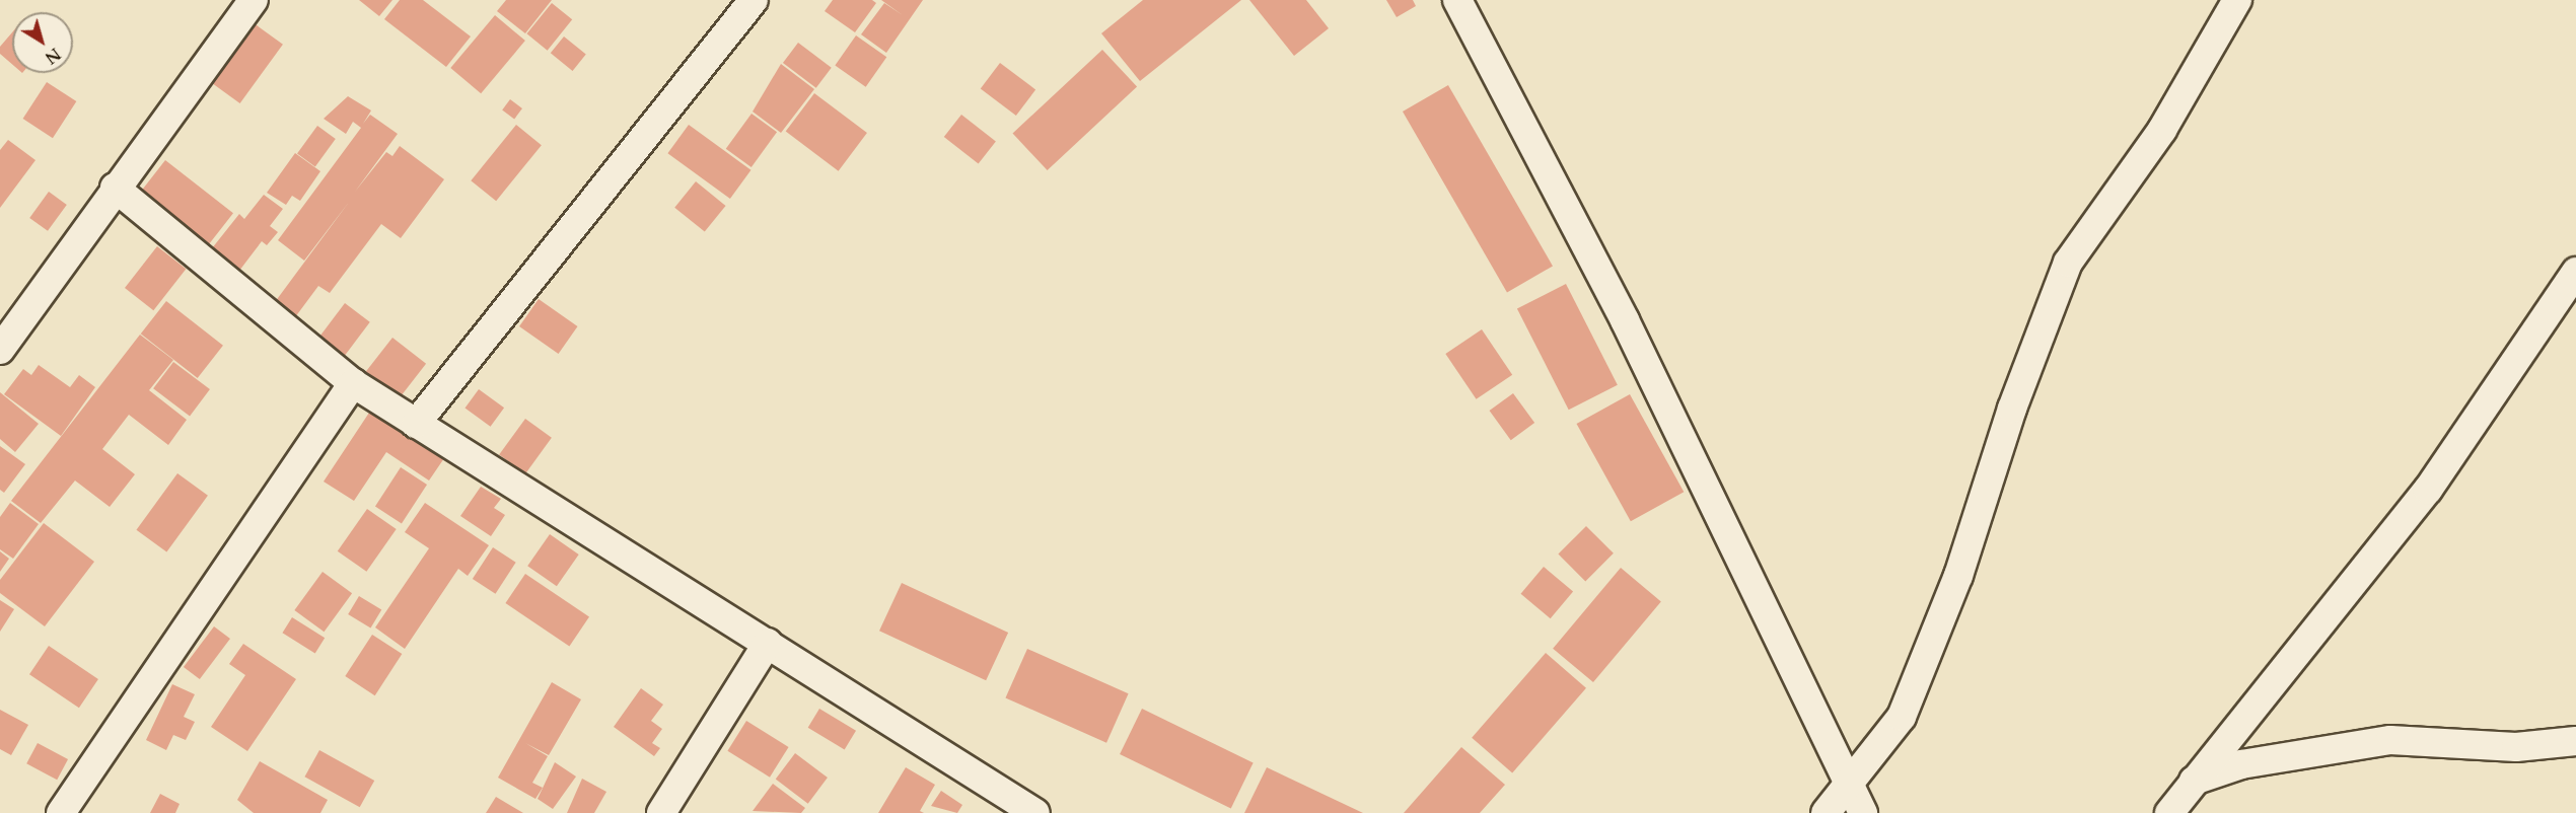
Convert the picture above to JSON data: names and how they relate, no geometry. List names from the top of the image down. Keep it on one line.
{"north":"bottom right"}
